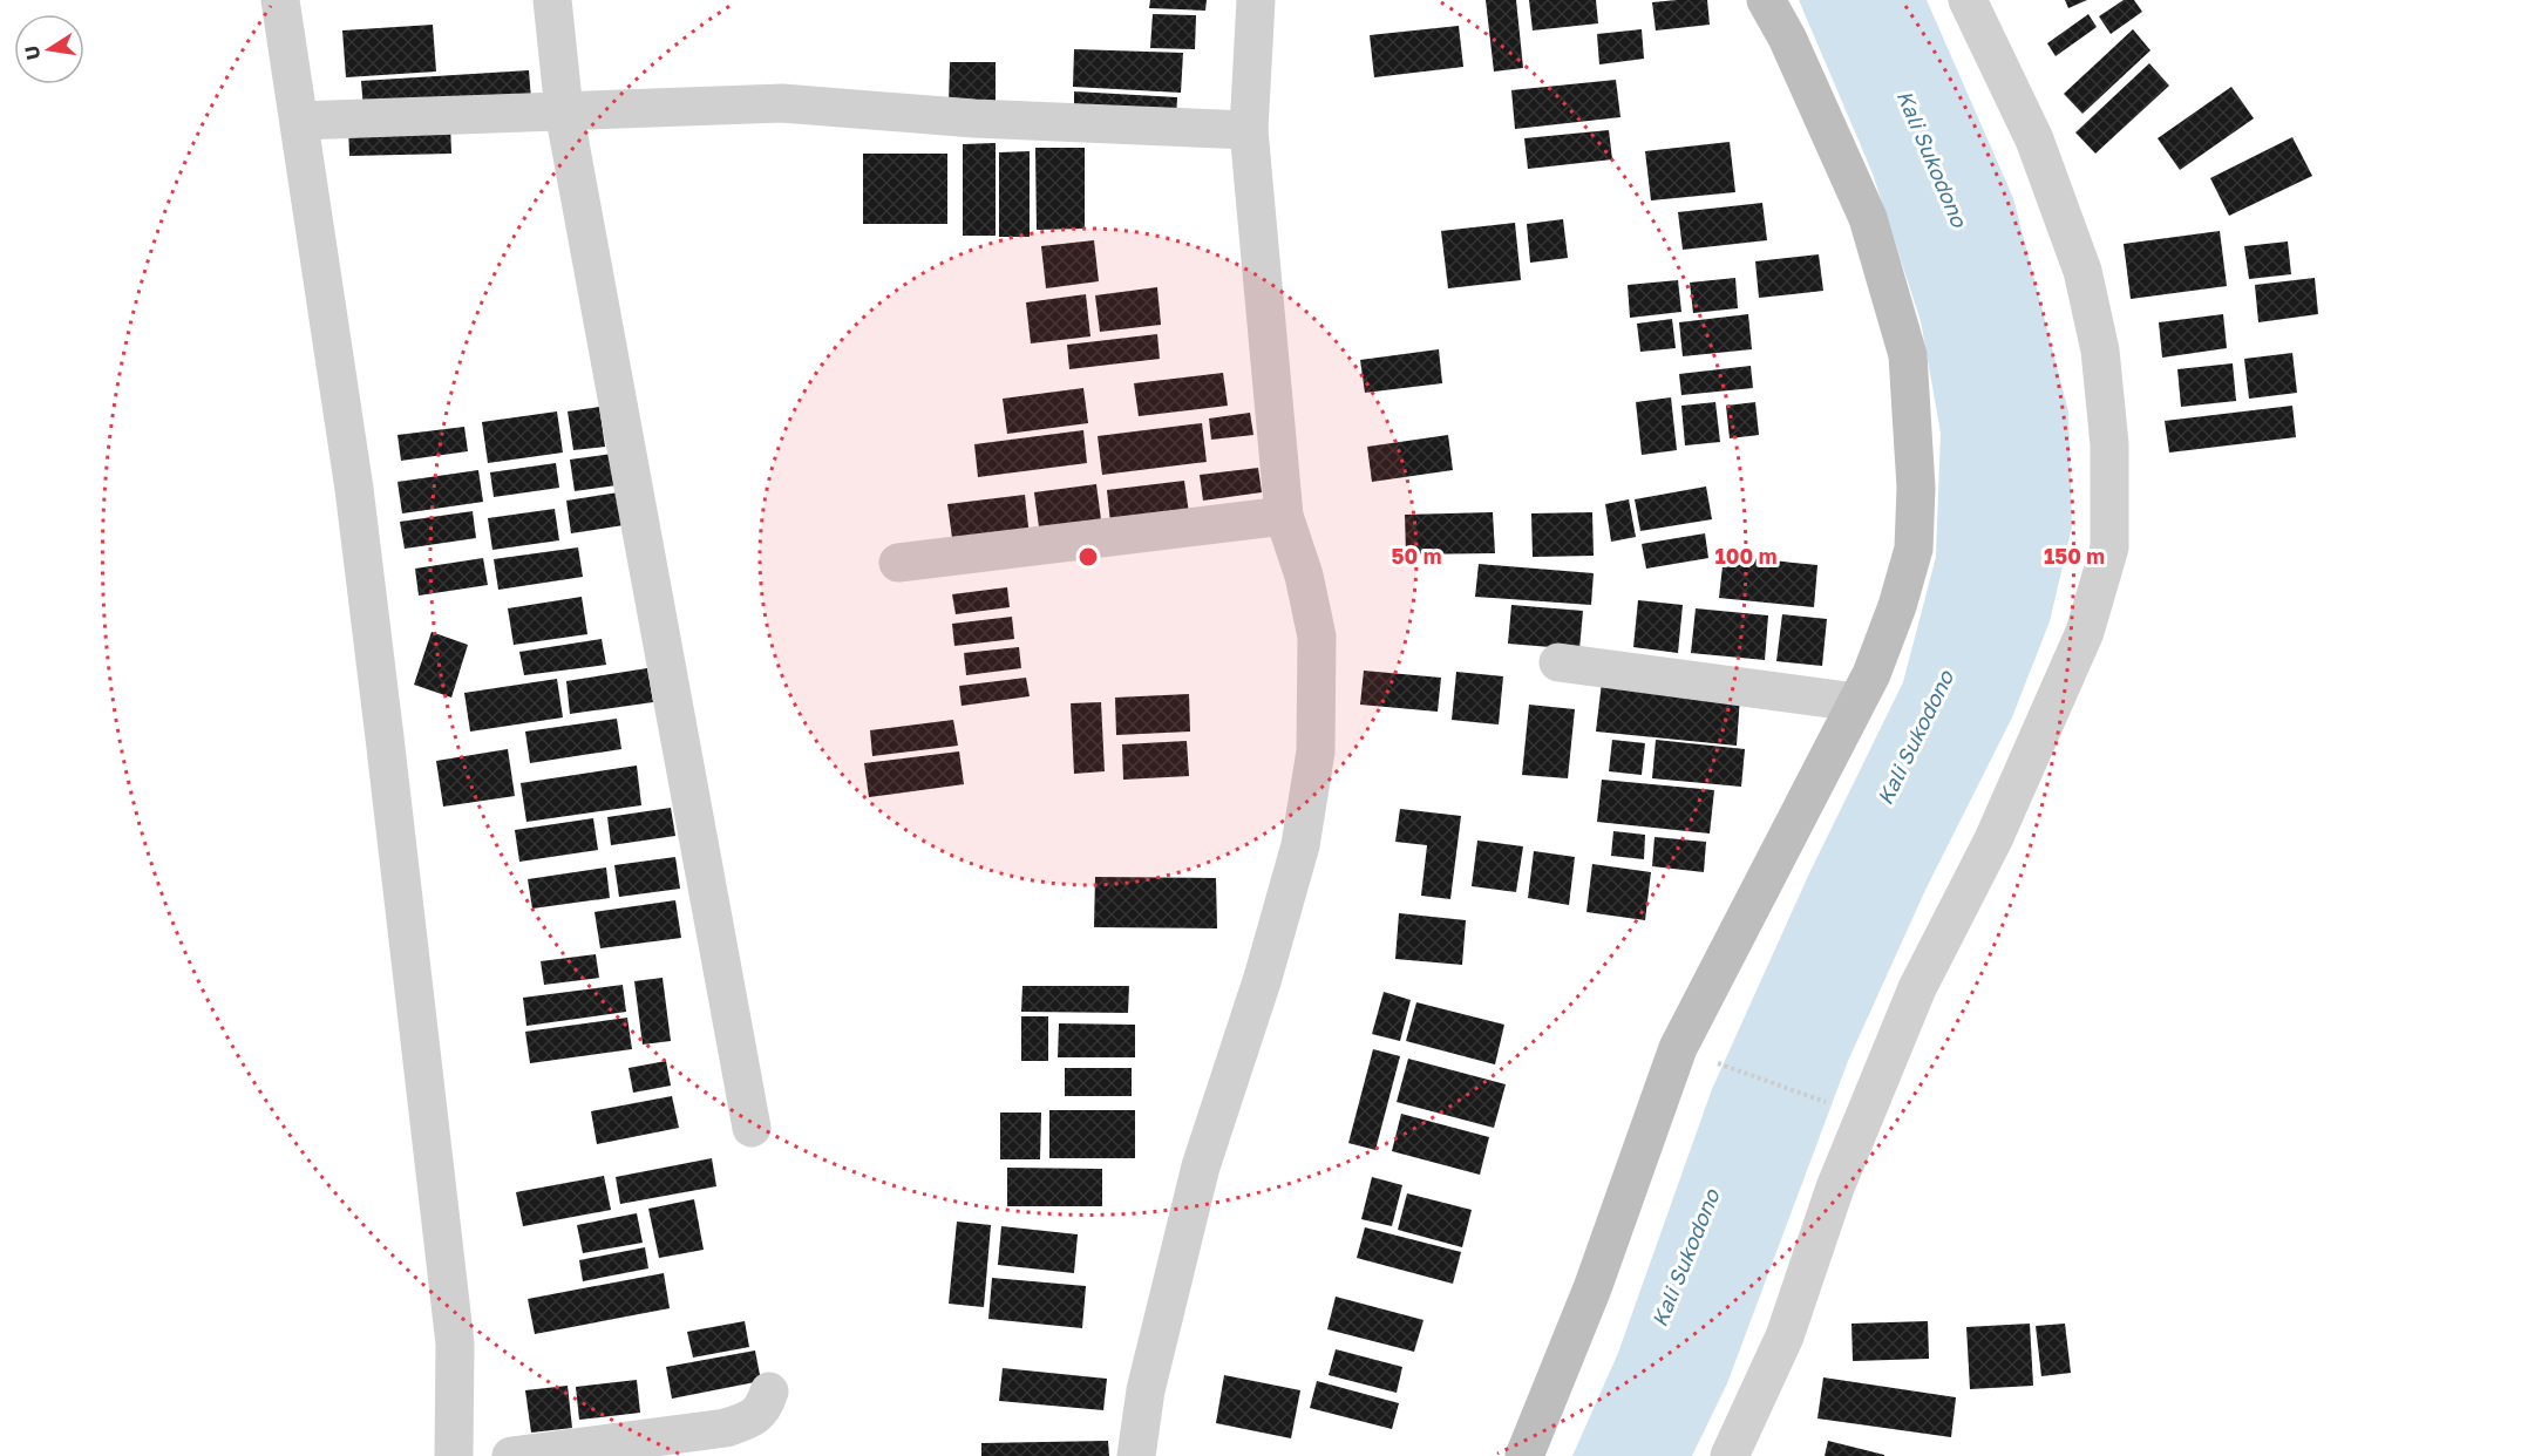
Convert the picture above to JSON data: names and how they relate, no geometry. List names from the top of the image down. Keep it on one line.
{"water":["Kali Sukodono"],"north":"left","rings":["50 m","100 m","150 m"]}
